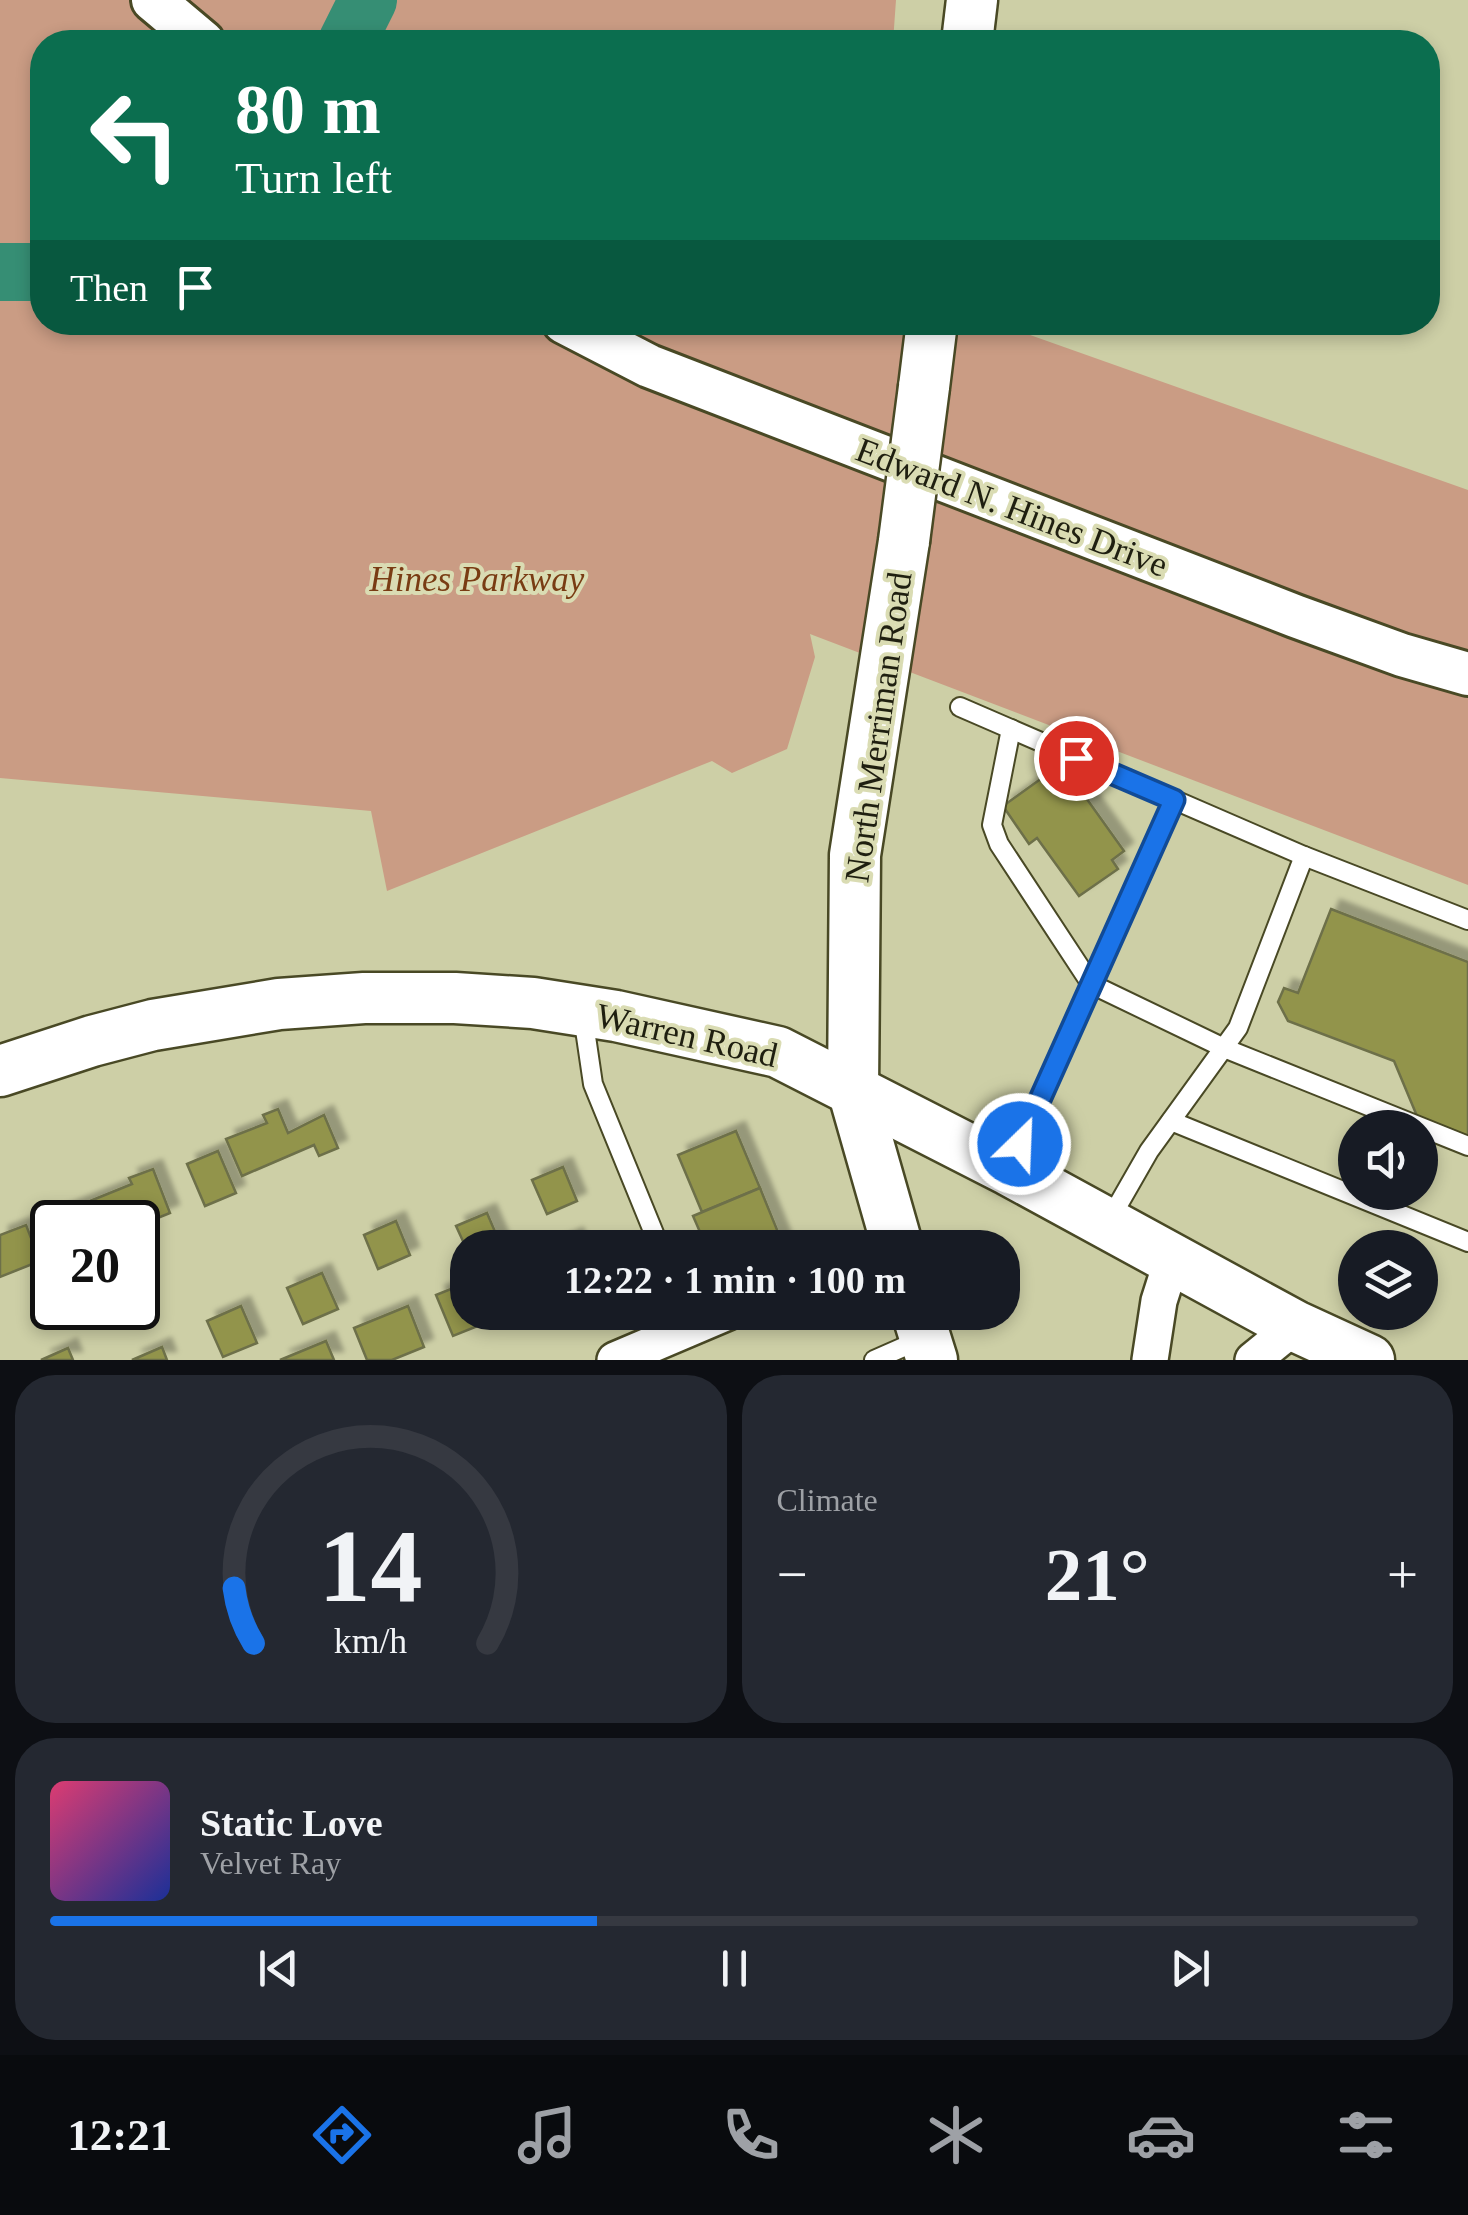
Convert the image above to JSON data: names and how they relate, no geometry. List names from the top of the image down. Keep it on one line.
{"streets":{"main road":["North Merriman Road","Warren Road"],"street":["Edward N. Hines Drive"]},"crossings":[["North Merriman Road","Warren Road"]],"parks":["Hines Parkway"],"page":{"turn":["80 m","Turn left"],"then":"Then","limit":"20","trip":"12:22 · 1 min · 100 m","tile":"Climate","heat":["−","21°","+"],"song":["Static Love","Velvet Ray"],"tabs":"12:21","gauge":["14","km/h"]}}
